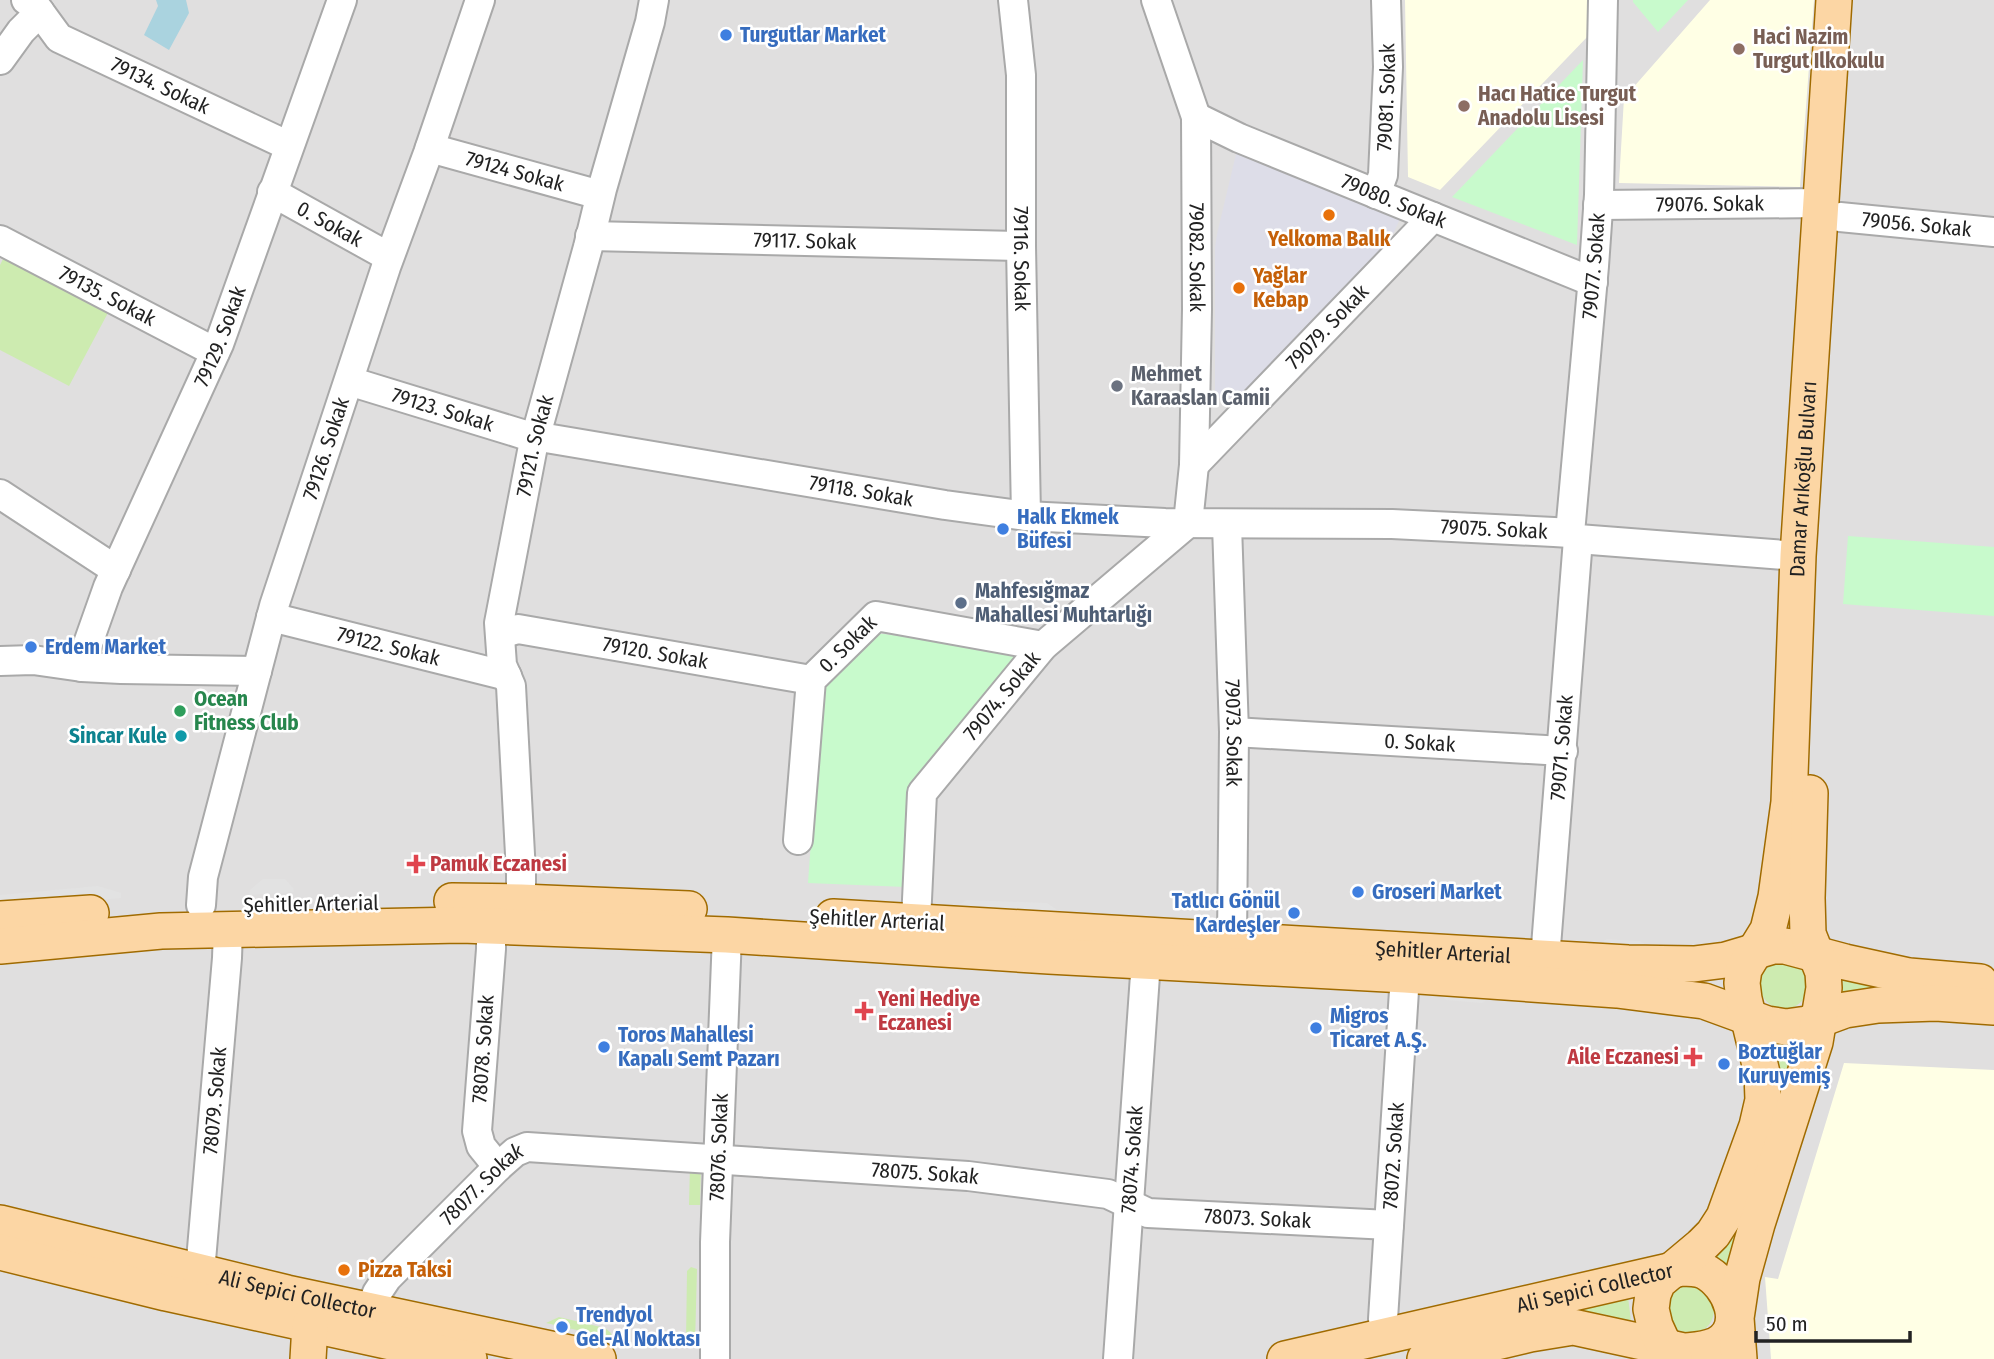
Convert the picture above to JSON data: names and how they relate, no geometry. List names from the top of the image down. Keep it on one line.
{"streets":{"main road":["Damar Arıkoğlu Bulvarı","Şehitler Arterial","Ali Sepici Collector"],"street":["79134. Sokak","79081. Sokak","79124 Sokak","79080. Sokak","79076. Sokak","79056. Sokak","0. Sokak","79117. Sokak","79116. Sokak","79082. Sokak","79077. Sokak","79135. Sokak","79079. Sokak","79129. Sokak","79123. Sokak","79121. Sokak","79126. Sokak","79118. Sokak","79075. Sokak","79122. Sokak","79120. Sokak","79074. Sokak","79073. Sokak","79071. Sokak","78078. Sokak","78079. Sokak","78076. Sokak","78072. Sokak","78074. Sokak","78075. Sokak","78077. Sokak","78073. Sokak"]},"crossings":[["79134. Sokak","79129. Sokak"],["79081. Sokak","79080. Sokak"],["79124 Sokak","79121. Sokak"],["79124 Sokak","79126. Sokak"],["79080. Sokak","79082. Sokak"],["79080. Sokak","79077. Sokak"],["79080. Sokak","79079. Sokak"],["79076. Sokak","79056. Sokak"],["79076. Sokak","79077. Sokak"],["79076. Sokak","Damar Arıkoğlu Bulvarı"],["79056. Sokak","Damar Arıkoğlu Bulvarı"],["0. Sokak","79129. Sokak"],["0. Sokak","79126. Sokak"],["0. Sokak","79120. Sokak"],["0. Sokak","79074. Sokak"],["0. Sokak","79073. Sokak"],["0. Sokak","79071. Sokak"],["79117. Sokak","79116. Sokak"],["79117. Sokak","79121. Sokak"],["79116. Sokak","79118. Sokak"],["79082. Sokak","79079. Sokak"],["79082. Sokak","79118. Sokak"],["79082. Sokak","79075. Sokak"],["79082. Sokak","79074. Sokak"],["79077. Sokak","79075. Sokak"],["79077. Sokak","79071. Sokak"],["79135. Sokak","79129. Sokak"],["79123. Sokak","79121. Sokak"],["79123. Sokak","79126. Sokak"],["79123. Sokak","79118. Sokak"],["79121. Sokak","79118. Sokak"],["79121. Sokak","79122. Sokak"],["79121. Sokak","79120. Sokak"],["79121. Sokak","Şehitler Arterial"],["79126. Sokak","79122. Sokak"],["79126. Sokak","Şehitler Arterial"],["Damar Arıkoğlu Bulvarı","79075. Sokak"],["Damar Arıkoğlu Bulvarı","Şehitler Arterial"],["Damar Arıkoğlu Bulvarı","Ali Sepici Collector"],["79118. Sokak","79075. Sokak"],["79118. Sokak","79074. Sokak"],["79075. Sokak","79074. Sokak"],["79075. Sokak","79073. Sokak"],["79075. Sokak","79071. Sokak"],["79074. Sokak","Şehitler Arterial"],["79073. Sokak","Şehitler Arterial"],["79071. Sokak","Şehitler Arterial"],["Şehitler Arterial","78078. Sokak"],["Şehitler Arterial","78079. Sokak"],["Şehitler Arterial","78076. Sokak"],["Şehitler Arterial","78072. Sokak"],["Şehitler Arterial","78074. Sokak"],["Şehitler Arterial","Ali Sepici Collector"],["78078. Sokak","78077. Sokak"],["78079. Sokak","Ali Sepici Collector"],["78076. Sokak","78075. Sokak"],["78076. Sokak","78077. Sokak"],["78072. Sokak","78073. Sokak"],["78072. Sokak","Ali Sepici Collector"],["78074. Sokak","78075. Sokak"],["78074. Sokak","78073. Sokak"],["78075. Sokak","78077. Sokak"],["78075. Sokak","78073. Sokak"],["78077. Sokak","Ali Sepici Collector"]],"places":{"other":["Turgutlar Market","Haci Nazim Turgut Ilkokulu","Hacı Hatice Turgut Anadolu Lisesi","Yelkoma Balık","Yağlar Kebap","Mehmet Karaaslan Camii","Halk Ekmek Büfesi","Mahfesığmaz Mahallesi Muhtarlığı","Erdem Market","Ocean Fitness Club","Sincar Kule","Groseri Market","Tatlıcı Gönül Kardeşler","Migros Ticaret A.Ş.","Toros Mahallesi Kapalı Semt Pazarı","Boztuğlar Kuruyemiş","Pizza Taksi","Trendyol Gel-Al Noktası"],"health":["Pamuk Eczanesi","Yeni Hediye Eczanesi","Aile Eczanesi"]},"scale_bar":"50 m"}
